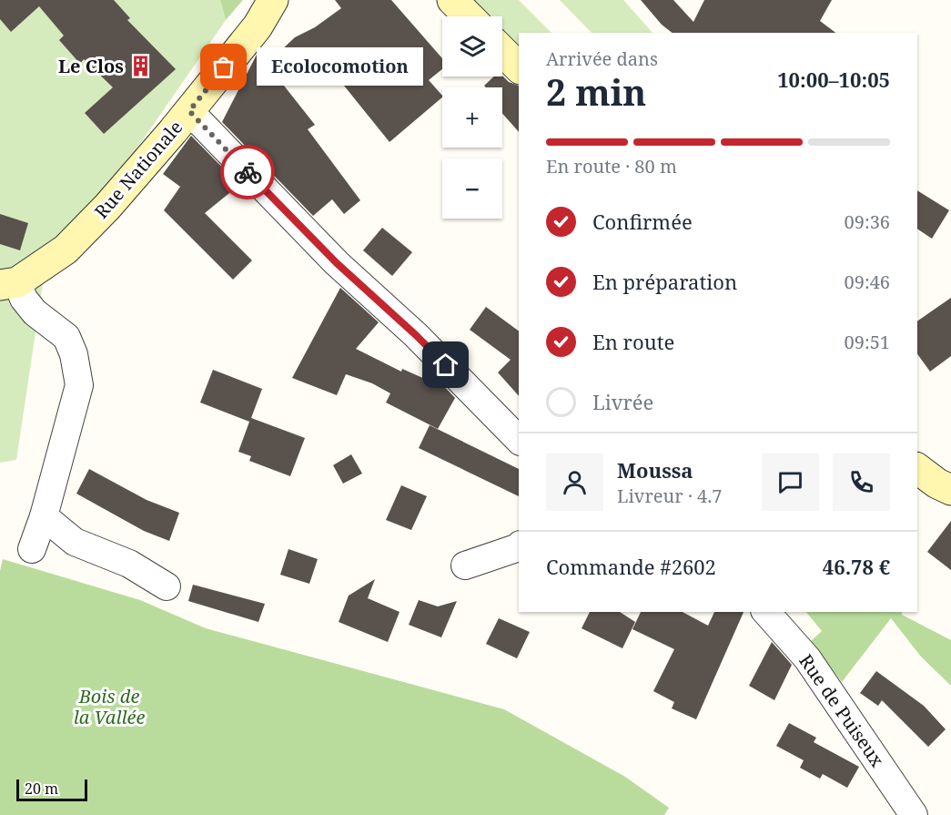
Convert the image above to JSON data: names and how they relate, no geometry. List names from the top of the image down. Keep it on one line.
{"streets":{"street":["Rue Nationale","Rue de Puiseux"]},"parks":["Bois de la Vallée"],"places":{"building":["Le Clos"],"other":["Ecolocomotion"]},"scale_bar":"20 m","page":{"map_buttons":["+","−"],"heading":["2 min","Arrivée dans","10:00–10:05"],"panel":["Moussa","Livreur · 4.7","Commande #2602","46.78 €"],"bubble":"Ecolocomotion","bar":"En route · 80 m","list":[["Confirmée","09:36"],["En préparation","09:46"],["En route","09:51"],"Livrée"],"scale":"20 m"}}
